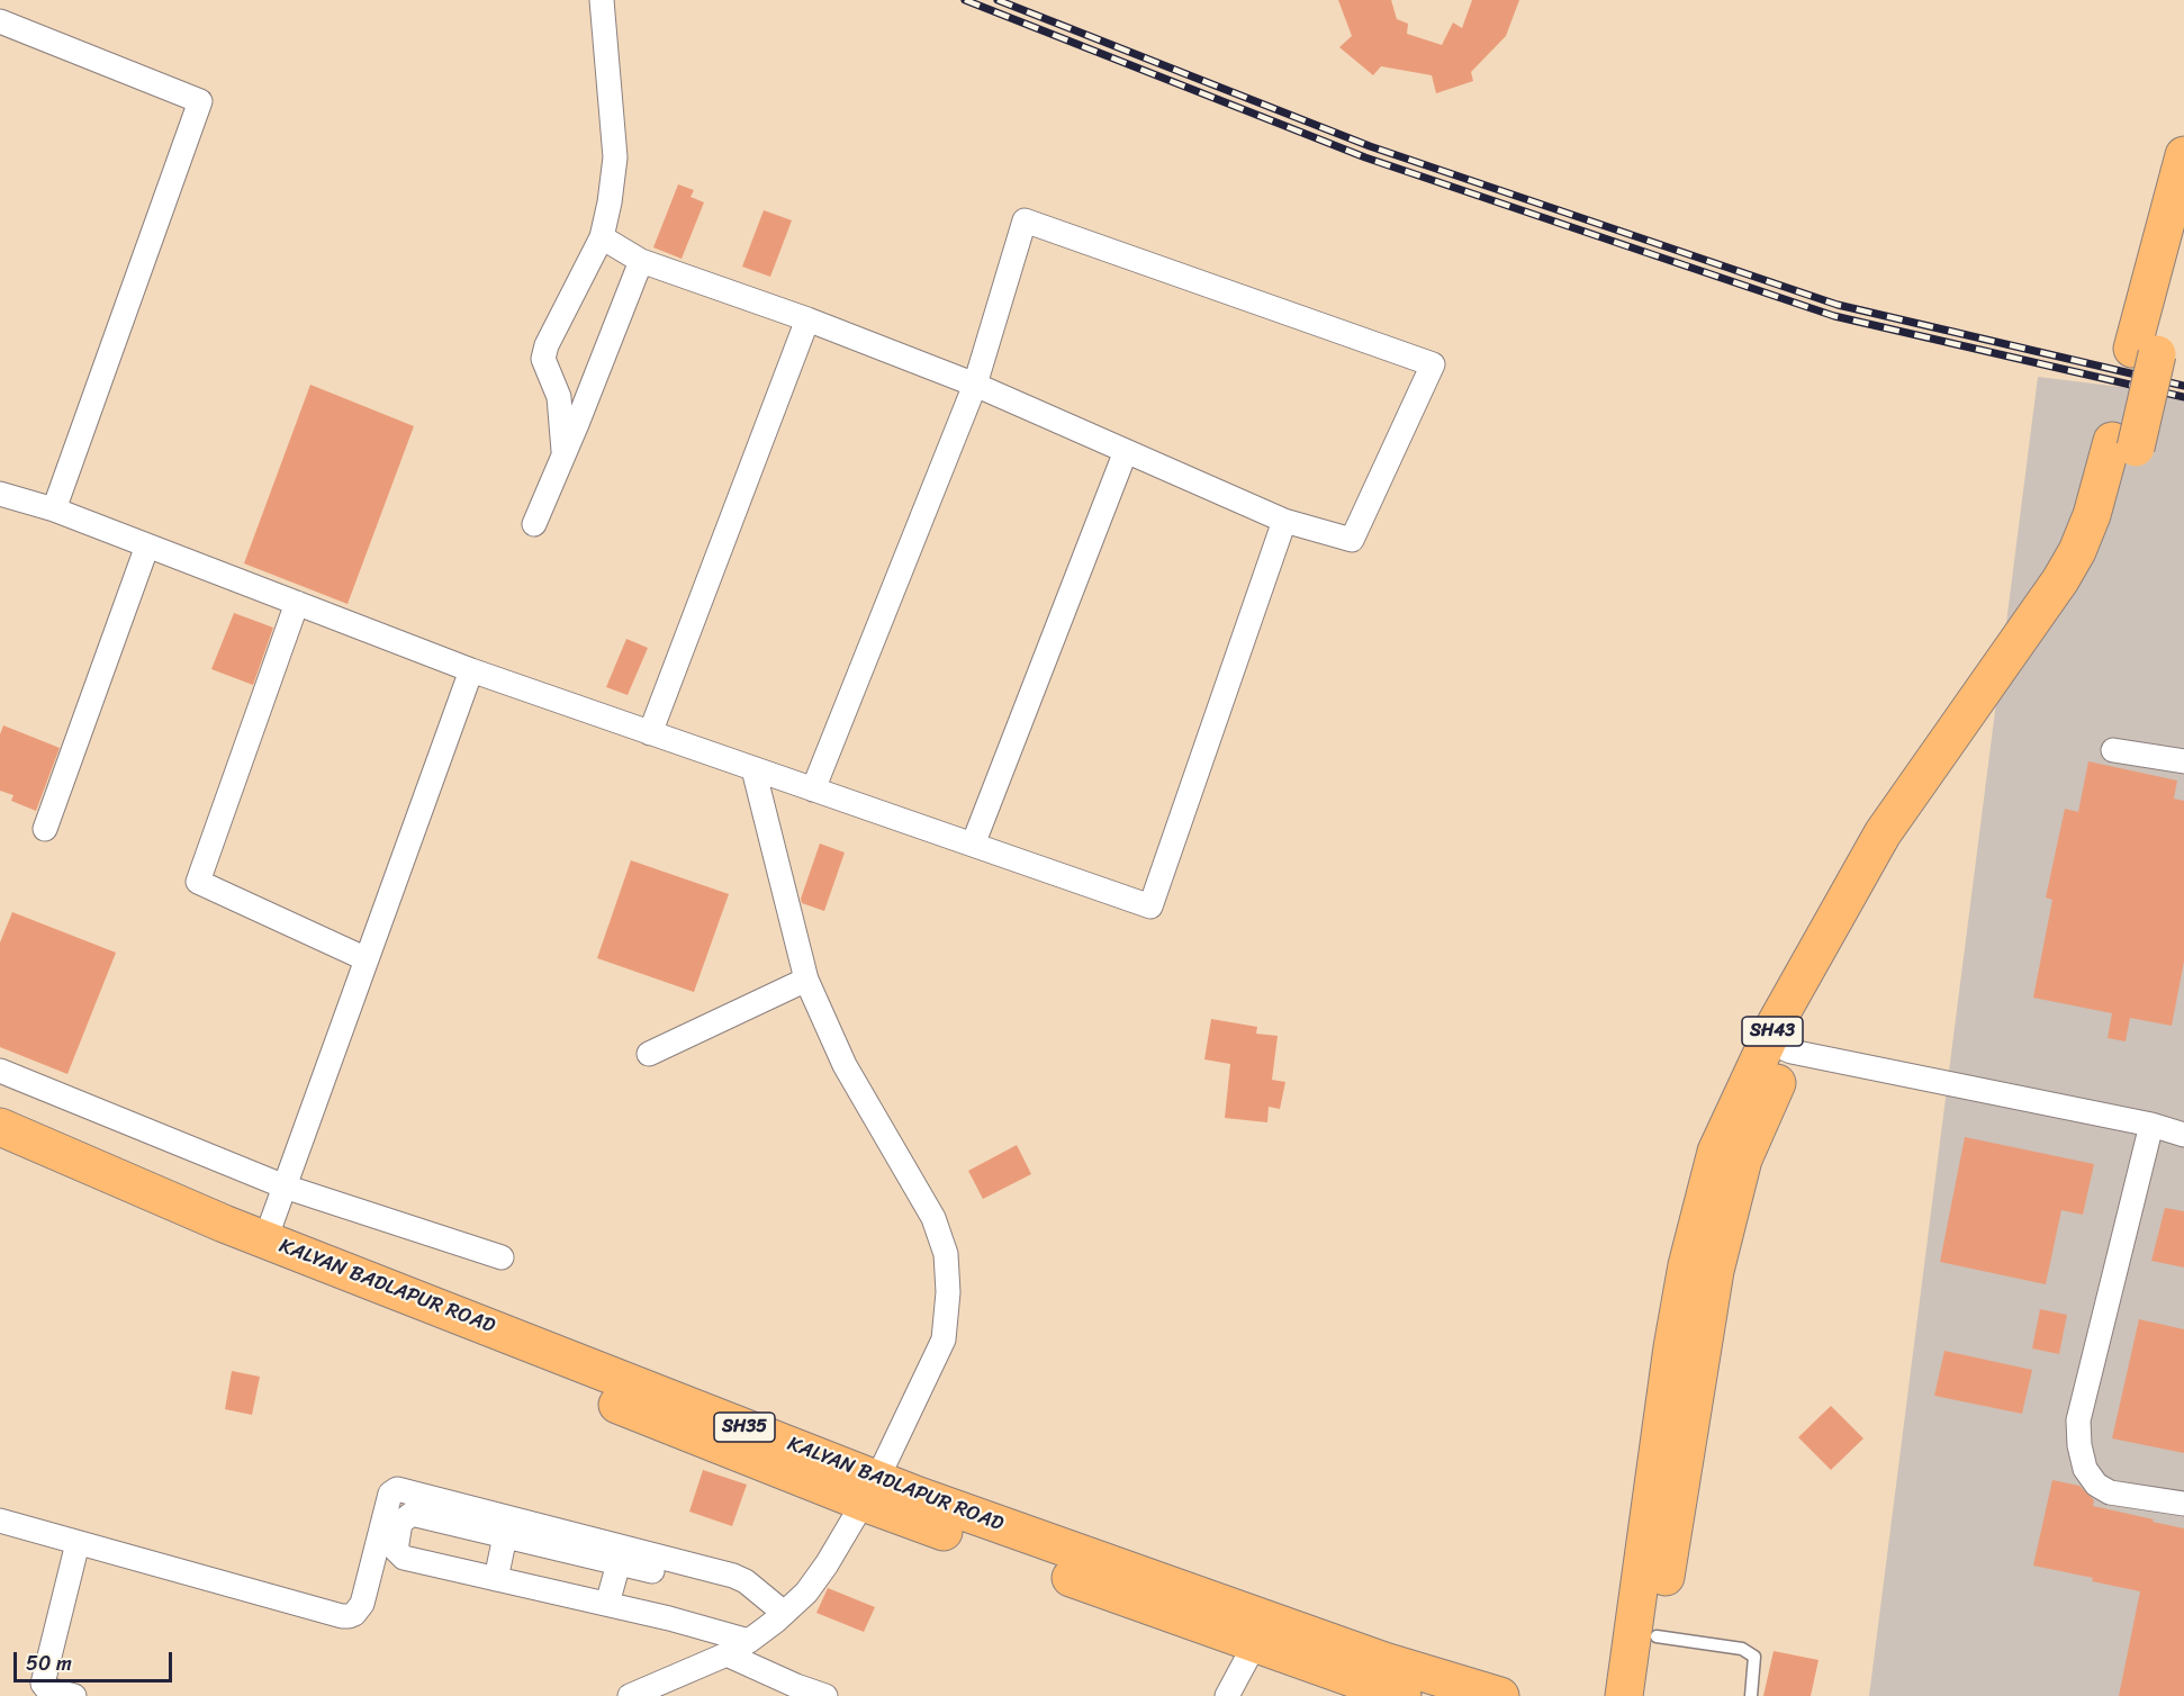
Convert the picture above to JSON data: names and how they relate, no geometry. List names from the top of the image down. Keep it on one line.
{"streets":{"main road":["SH43","KALYAN BADLAPUR ROAD","SH35"]},"scale_bar":"50 m"}
